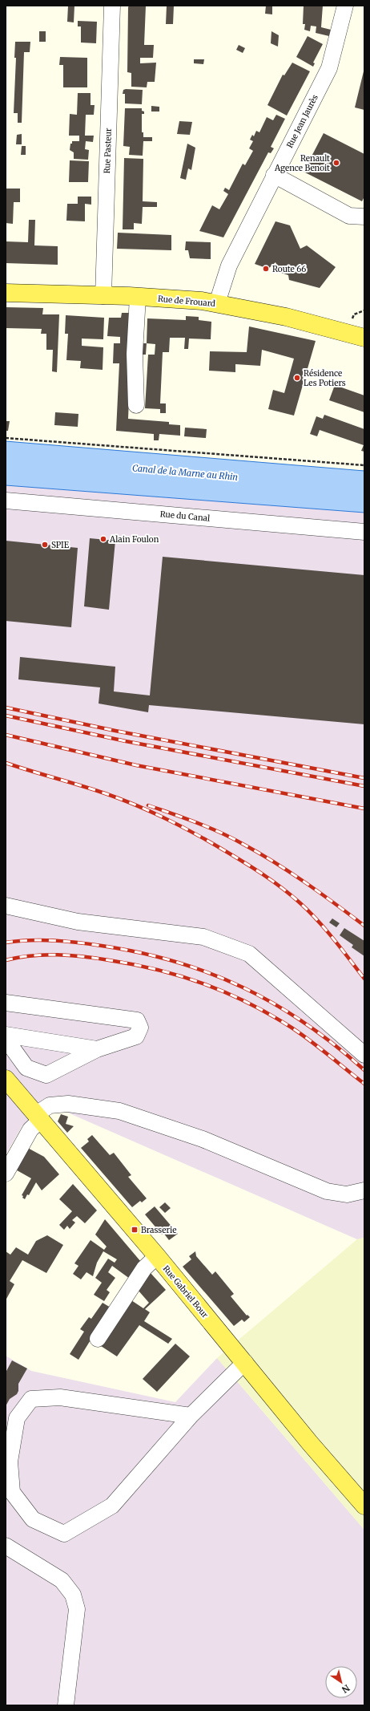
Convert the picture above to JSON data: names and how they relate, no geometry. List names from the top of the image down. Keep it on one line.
{"streets":{"main road":["Rue de Frouard","Rue Gabriel Bour"],"street":["Rue Jean Jaurès","Rue Pasteur","Rue du Canal"]},"crossings":[["Rue Jean Jaurès","Rue de Frouard"],["Rue Pasteur","Rue de Frouard"]],"water":["Canal de la Marne au Rhin"],"places":{"other":["Renault Agence Benoit","Route 66","Résidence Les Potiers","Alain Foulon","SPIE"],"transit":["Brasserie"]},"north":"bottom right"}
